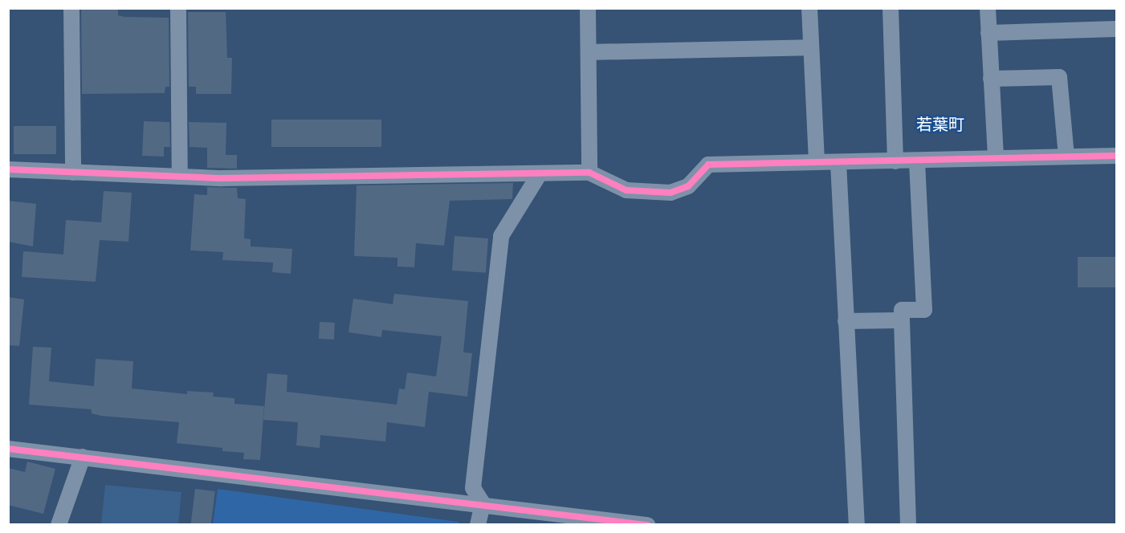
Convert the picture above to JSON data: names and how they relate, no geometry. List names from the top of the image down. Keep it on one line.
{"districts":["若葉町"]}
